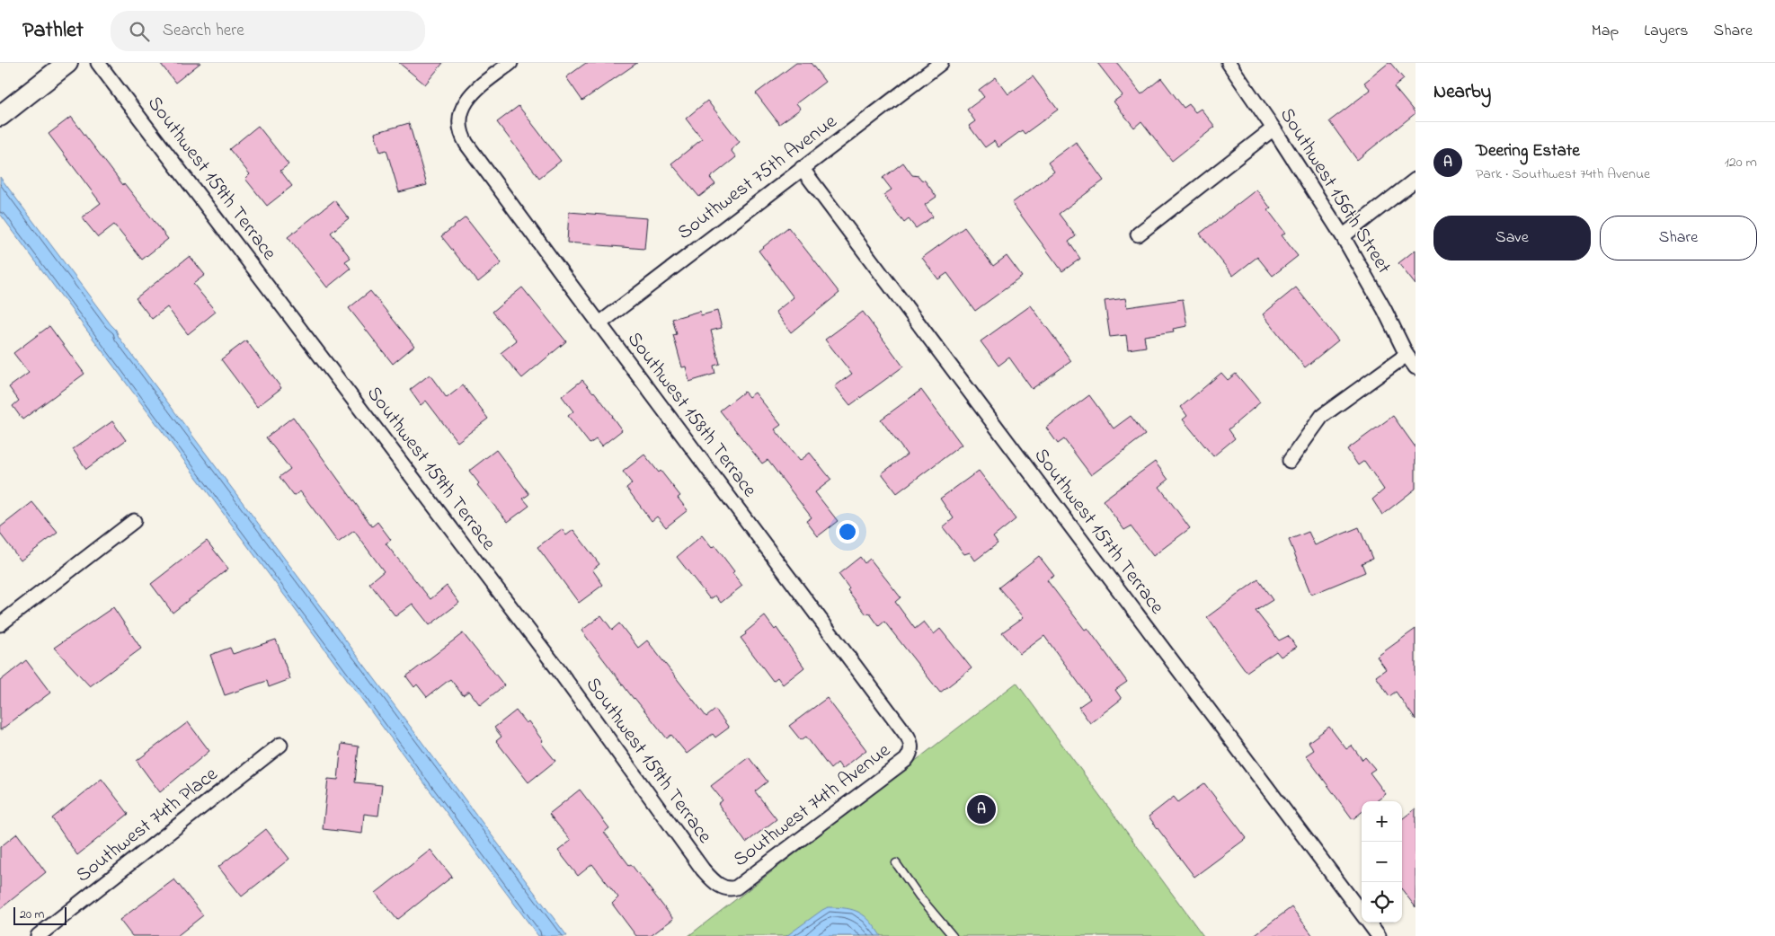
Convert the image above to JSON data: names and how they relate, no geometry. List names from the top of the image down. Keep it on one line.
{"streets":{"street":["Southwest 75th Avenue","Southwest 159th Terrace","Southwest 156th Street","Southwest 158th Terrace","Southwest 157th Terrace","Southwest 74th Avenue","Southwest 74th Place"]},"crossings":[["Southwest 75th Avenue","Southwest 158th Terrace"],["Southwest 75th Avenue","Southwest 157th Terrace"],["Southwest 159th Terrace","Southwest 74th Avenue"],["Southwest 158th Terrace","Southwest 74th Avenue"]],"scale_bar":"20 m","page":{"header":"Pathlet","search":"Search here","nav":["Map","Layers","Share"],"heading":"Nearby","list":[{"mark":"A","name":"Deering Estate","note":"Park · Southwest 74th Avenue","value":"120 m"}],"buttons":["Save","Share"],"pins":"A","map_buttons":["+","−"],"scale":"20 m"}}
